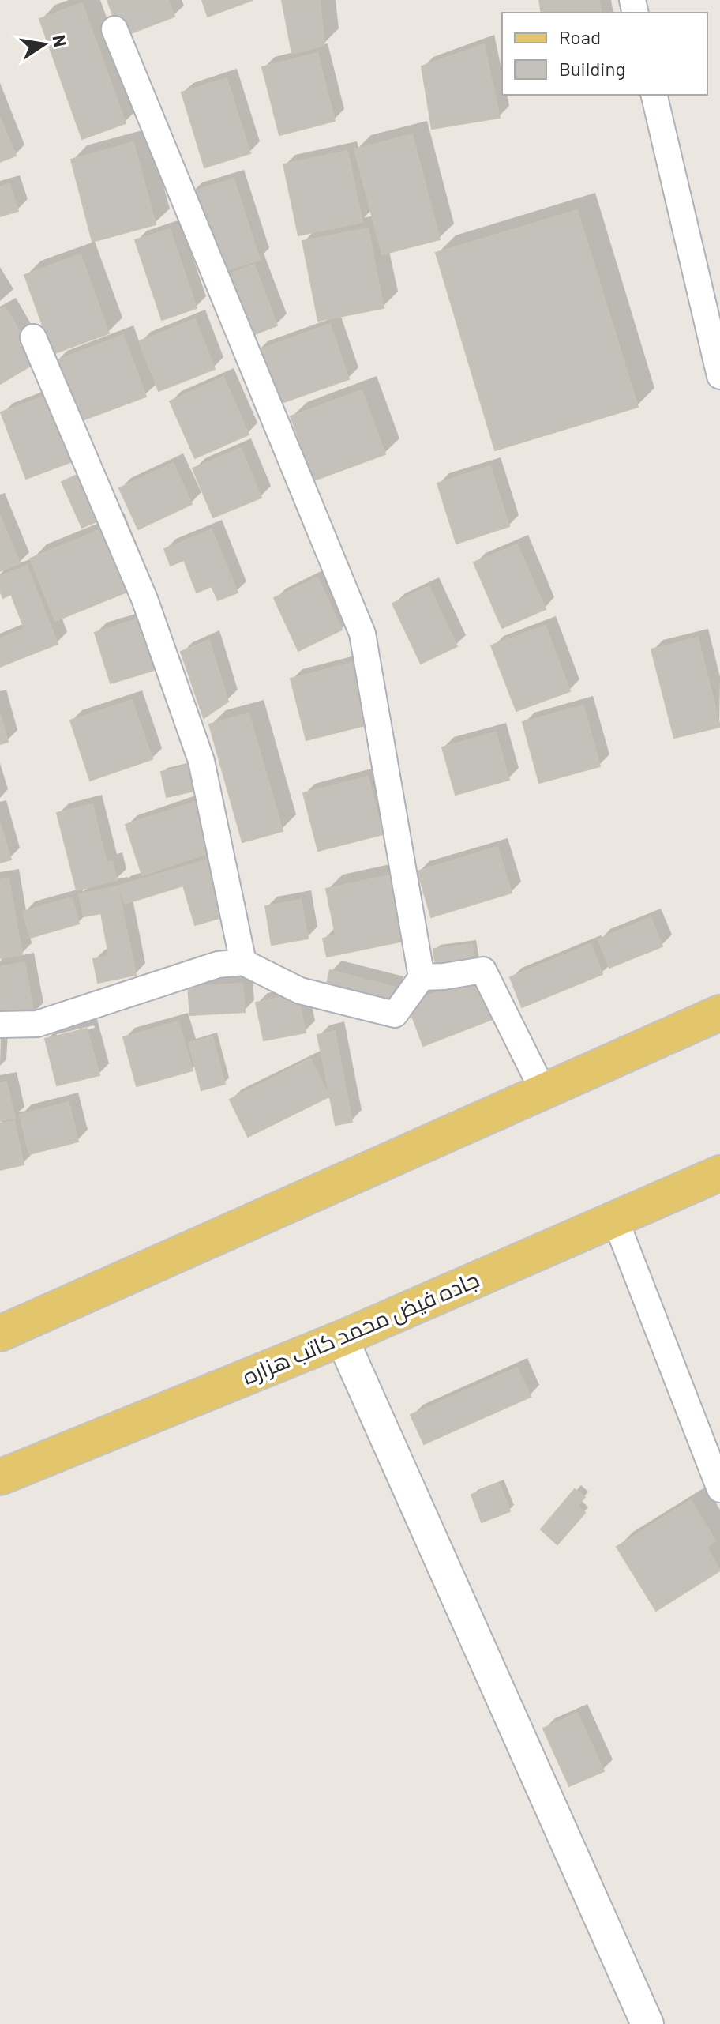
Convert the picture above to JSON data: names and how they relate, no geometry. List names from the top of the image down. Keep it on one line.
{"streets":{"main road":["جاده فیض محمد کاتب هزاره"]},"legend":["Road","Building"],"north":"right"}
